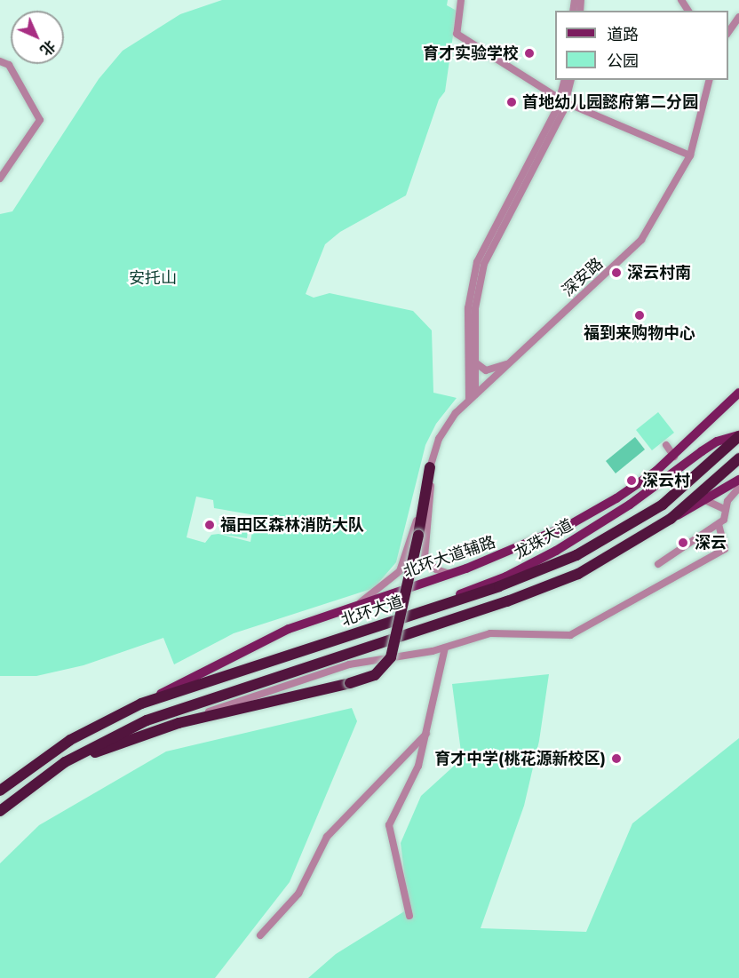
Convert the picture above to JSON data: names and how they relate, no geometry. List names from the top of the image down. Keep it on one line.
{"streets":{"highway":["北环大道"],"main road":["龙珠大道","北环大道辅路"],"street":["深安路"]},"crossings":[["深安路","北环大道辅路"],["龙珠大道","北环大道"],["北环大道辅路","北环大道"]],"parks":["安托山"],"places":["育才实验学校","首地幼儿园懿府第二分园","深云村南","福到来购物中心","深云村","福田区森林消防大队","深云","育才中学(桃花源新校区)"],"legend":["道路","公园"],"north":"bottom right"}
